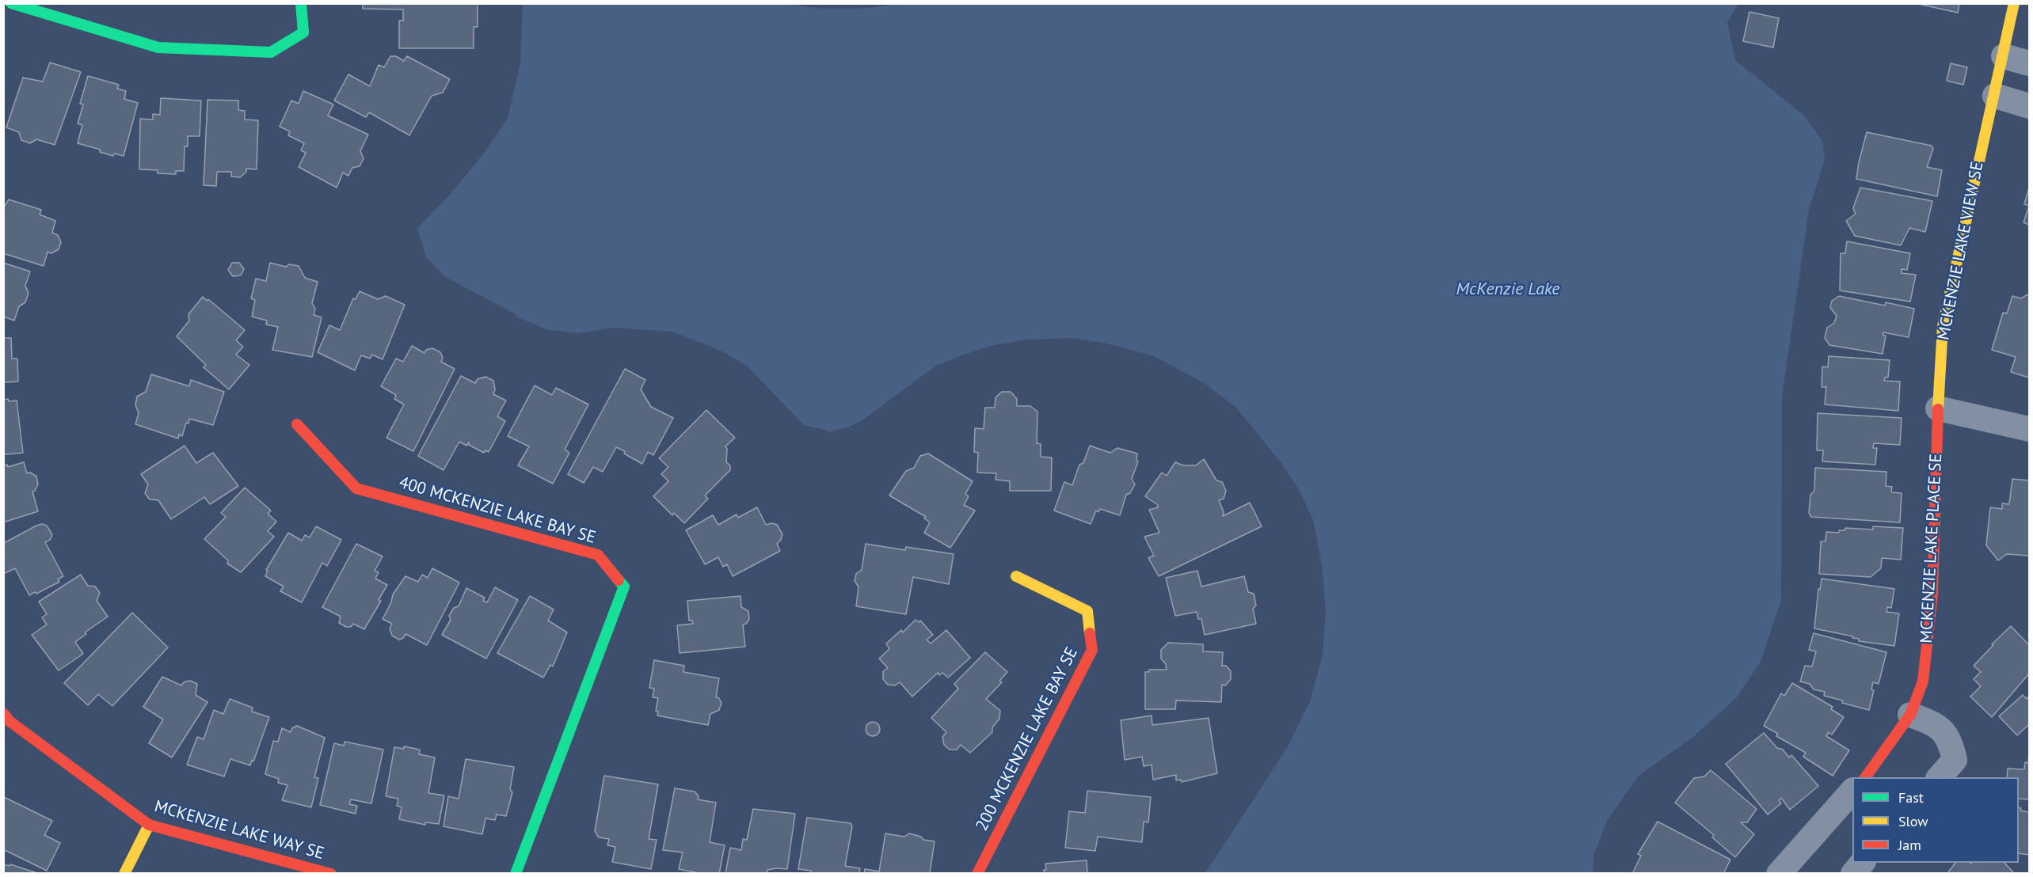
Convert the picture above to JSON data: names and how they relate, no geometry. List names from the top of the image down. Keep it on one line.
{"streets":{"street":["MCKENZIE LAKE VIEW SE","400 MCKENZIE LAKE BAY SE","MCKENZIE LAKE PLACE SE","200 MCKENZIE LAKE BAY SE","MCKENZIE LAKE WAY SE"]},"crossings":[["MCKENZIE LAKE VIEW SE","MCKENZIE LAKE PLACE SE"]],"water":["McKenzie Lake"],"legend":["Fast","Slow","Jam"]}
